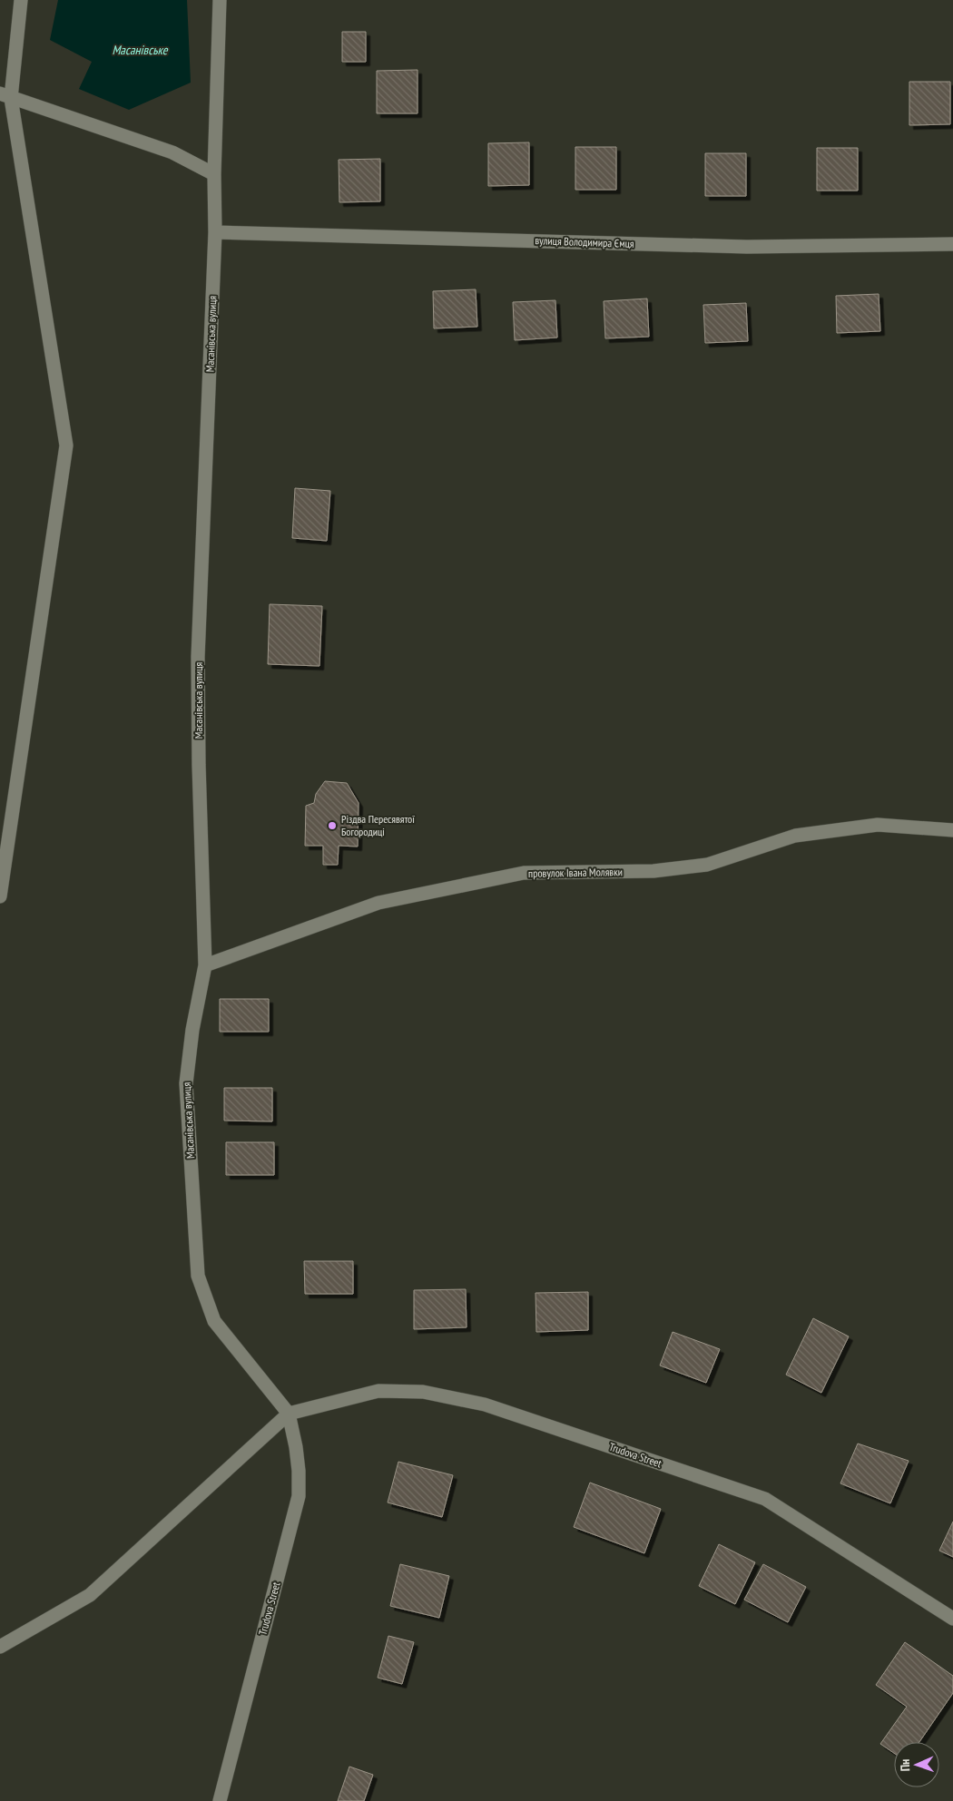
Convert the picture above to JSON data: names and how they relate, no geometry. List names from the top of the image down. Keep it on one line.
{"streets":{"street":["вулиця Володимира Ємця","Масанівська вулиця","провулок Івана Молявки","Trudova Street"]},"crossings":[["вулиця Володимира Ємця","Масанівська вулиця"],["Масанівська вулиця","провулок Івана Молявки"],["Масанівська вулиця","Trudova Street"]],"water":["Масанівське"],"places":["Різдва Пересявятої Богородиці"],"north":"left"}
